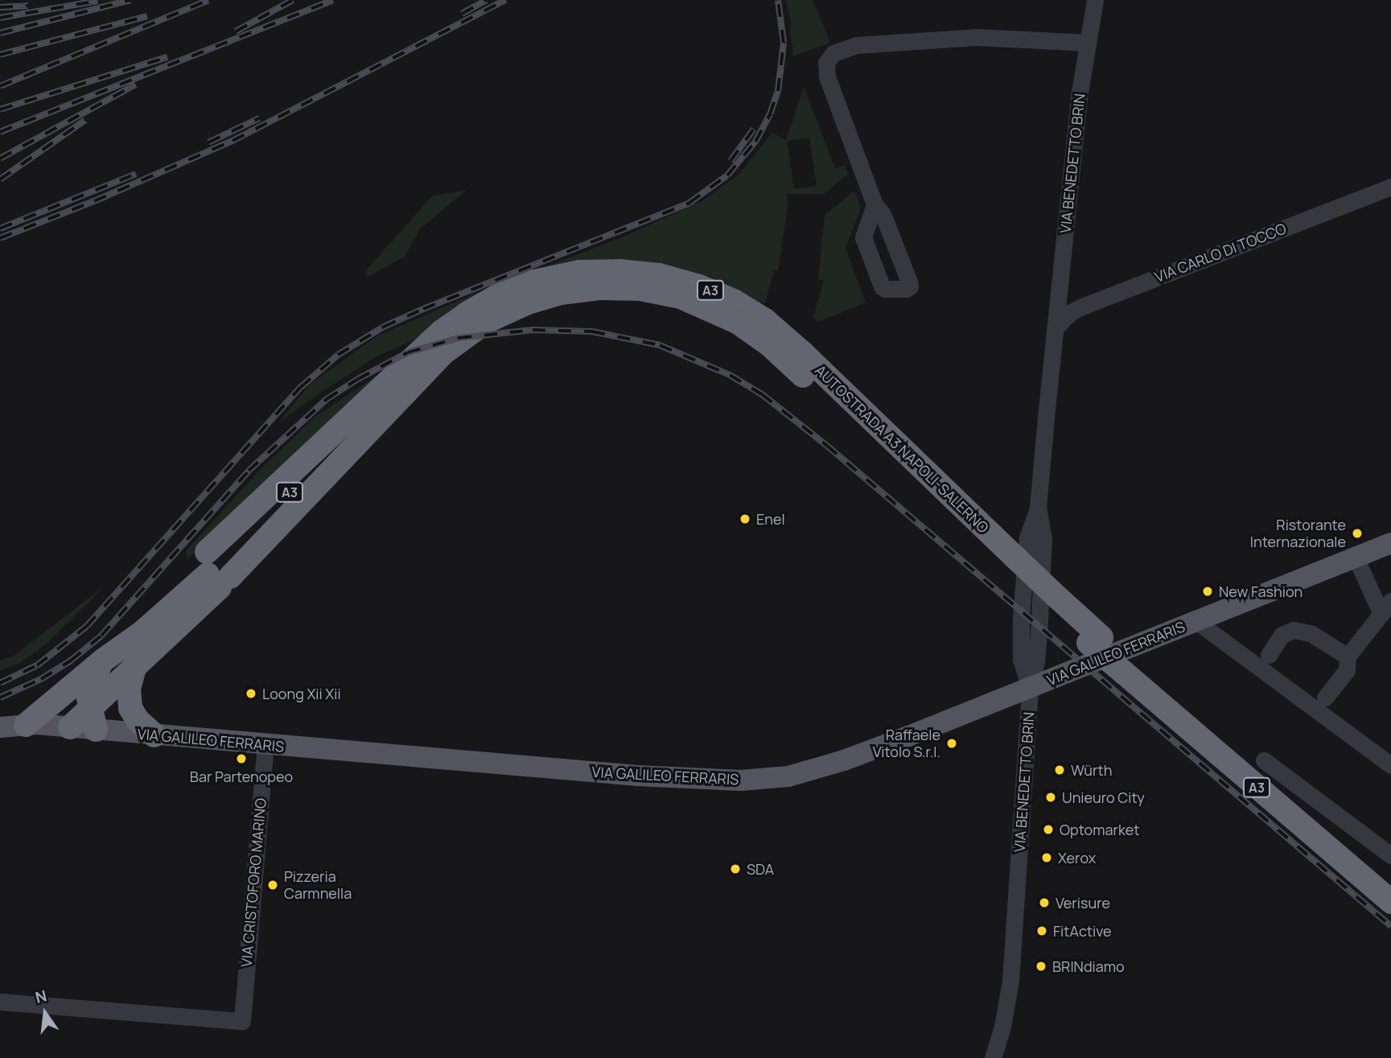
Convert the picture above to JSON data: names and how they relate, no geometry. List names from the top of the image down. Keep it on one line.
{"streets":{"highway":["A3","AUTOSTRADA A3 NAPOLI-SALERNO"],"main road":["VIA GALILEO FERRARIS"],"street":["VIA BENEDETTO BRIN","VIA CARLO DI TOCCO","VIA CRISTOFORO MARINO"]},"crossings":[["VIA BENEDETTO BRIN","VIA CARLO DI TOCCO"],["VIA BENEDETTO BRIN","VIA GALILEO FERRARIS"],["A3","AUTOSTRADA A3 NAPOLI-SALERNO"],["A3","VIA GALILEO FERRARIS"],["VIA GALILEO FERRARIS","VIA CRISTOFORO MARINO"]],"places":["Enel","Ristorante Internazionale","New Fashion","Loong Xii Xii","Raffaele Vitolo S.r.l.","Bar Partenopeo","Würth","Unieuro City","Optomarket","Xerox","SDA","Pizzeria Carmnella","Verisure","FitActive","BRINdiamo"],"north":"top"}
